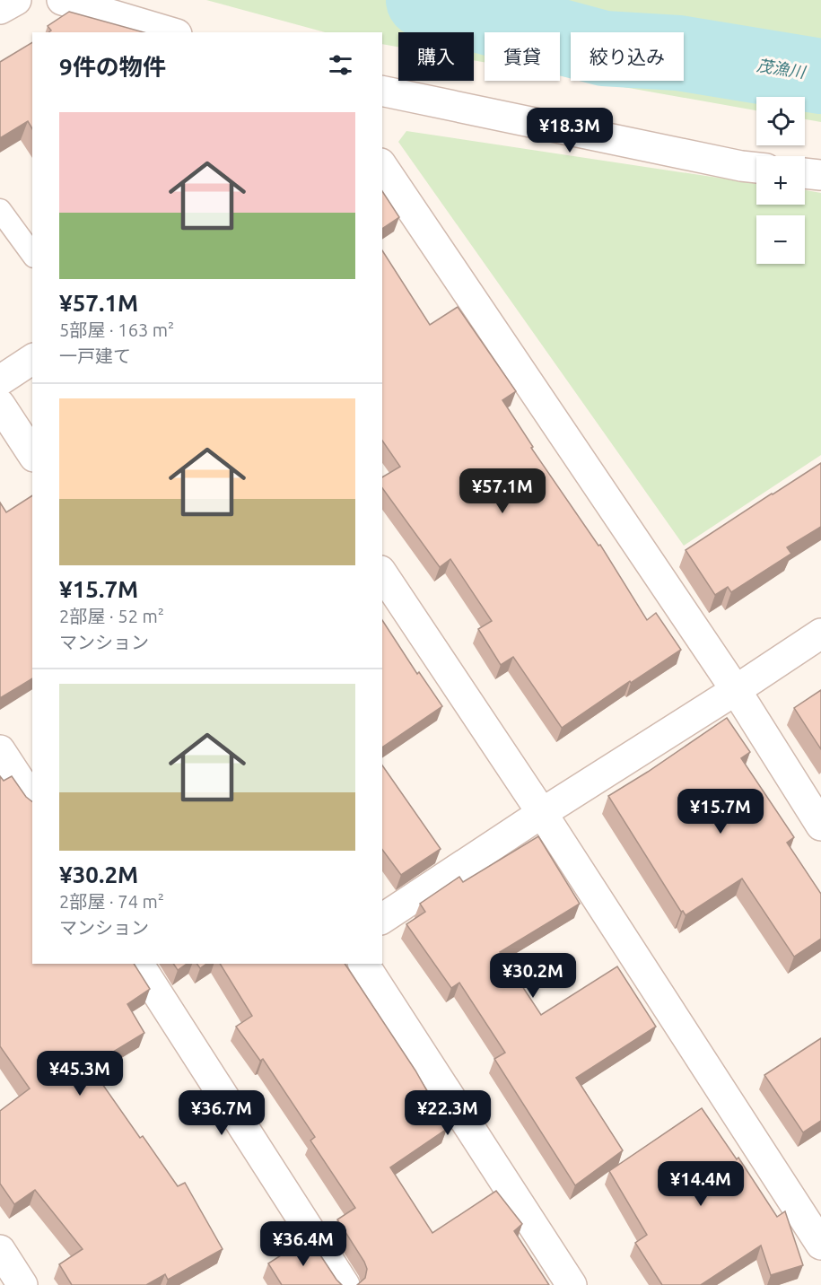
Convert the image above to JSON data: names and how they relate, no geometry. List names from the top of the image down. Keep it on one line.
{"water":["茂漁川"],"page":{"chip":["購入","賃貸","絞り込み"],"heading":"9件の物件","map_buttons":["+","−"],"list":[{"name":"¥57.1M","note":"5部屋 · 163 m² · 一戸建て"},{"name":"¥15.7M","note":"2部屋 · 52 m² · マンション"},{"name":"¥30.2M","note":"2部屋 · 74 m² · マンション"}],"price":["¥18.3M","¥57.1M","¥15.7M","¥30.2M","¥45.3M","¥36.7M","¥22.3M","¥14.4M","¥36.4M"]}}
